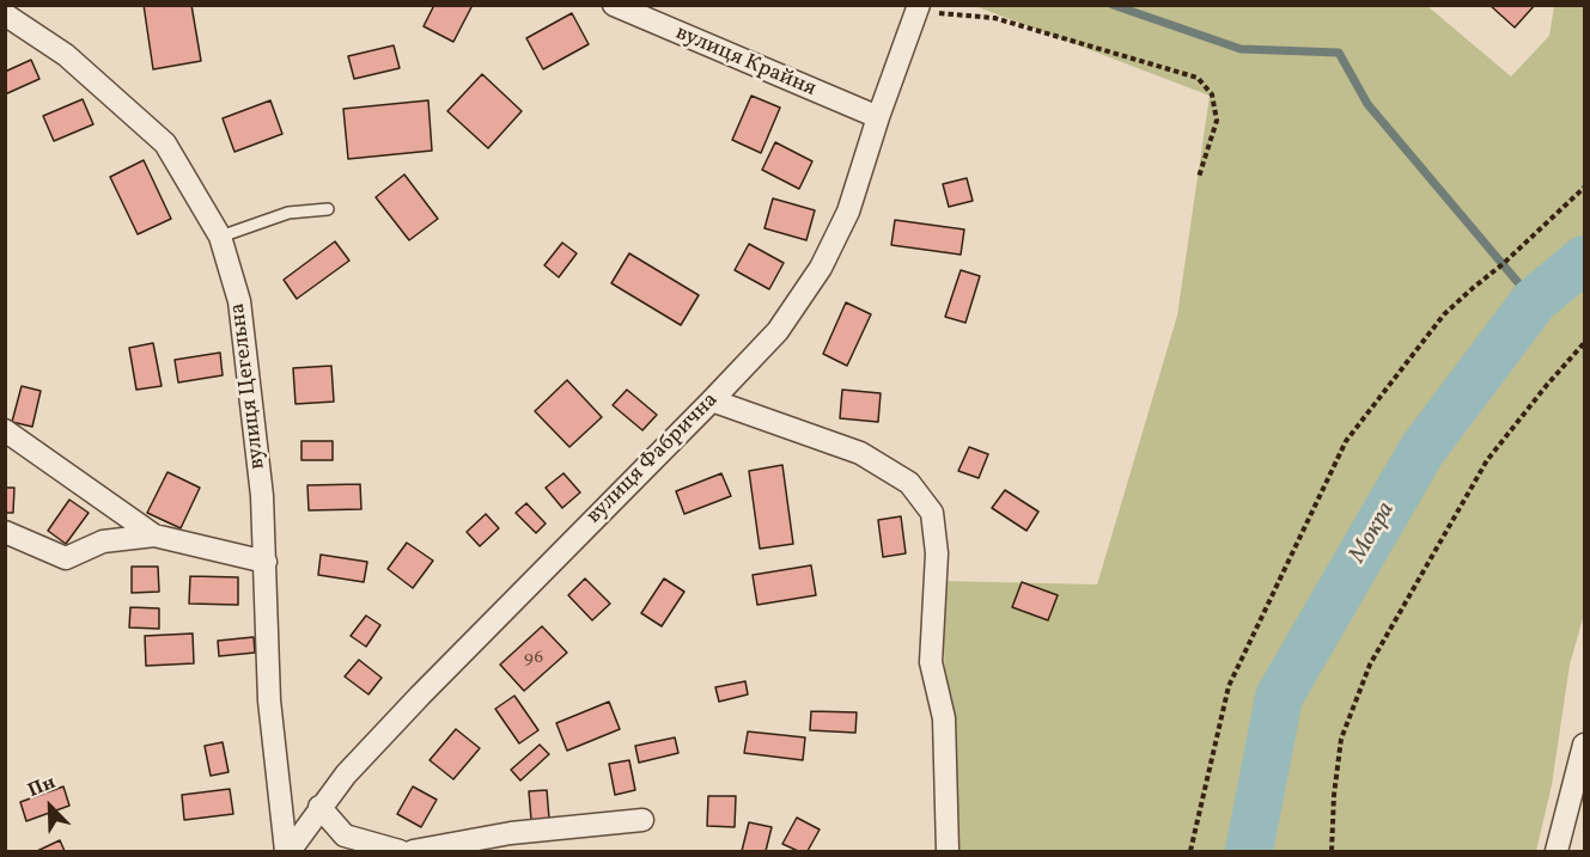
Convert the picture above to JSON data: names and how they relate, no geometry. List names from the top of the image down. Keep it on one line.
{"streets":{"street":["вулиця Крайня","вулиця Цегельна","вулиця Фабрична"]},"crossings":[["вулиця Крайня","вулиця Фабрична"],["вулиця Цегельна","вулиця Фабрична"]],"water":["Мокра"],"house_numbers":["96"],"north":"top left"}
